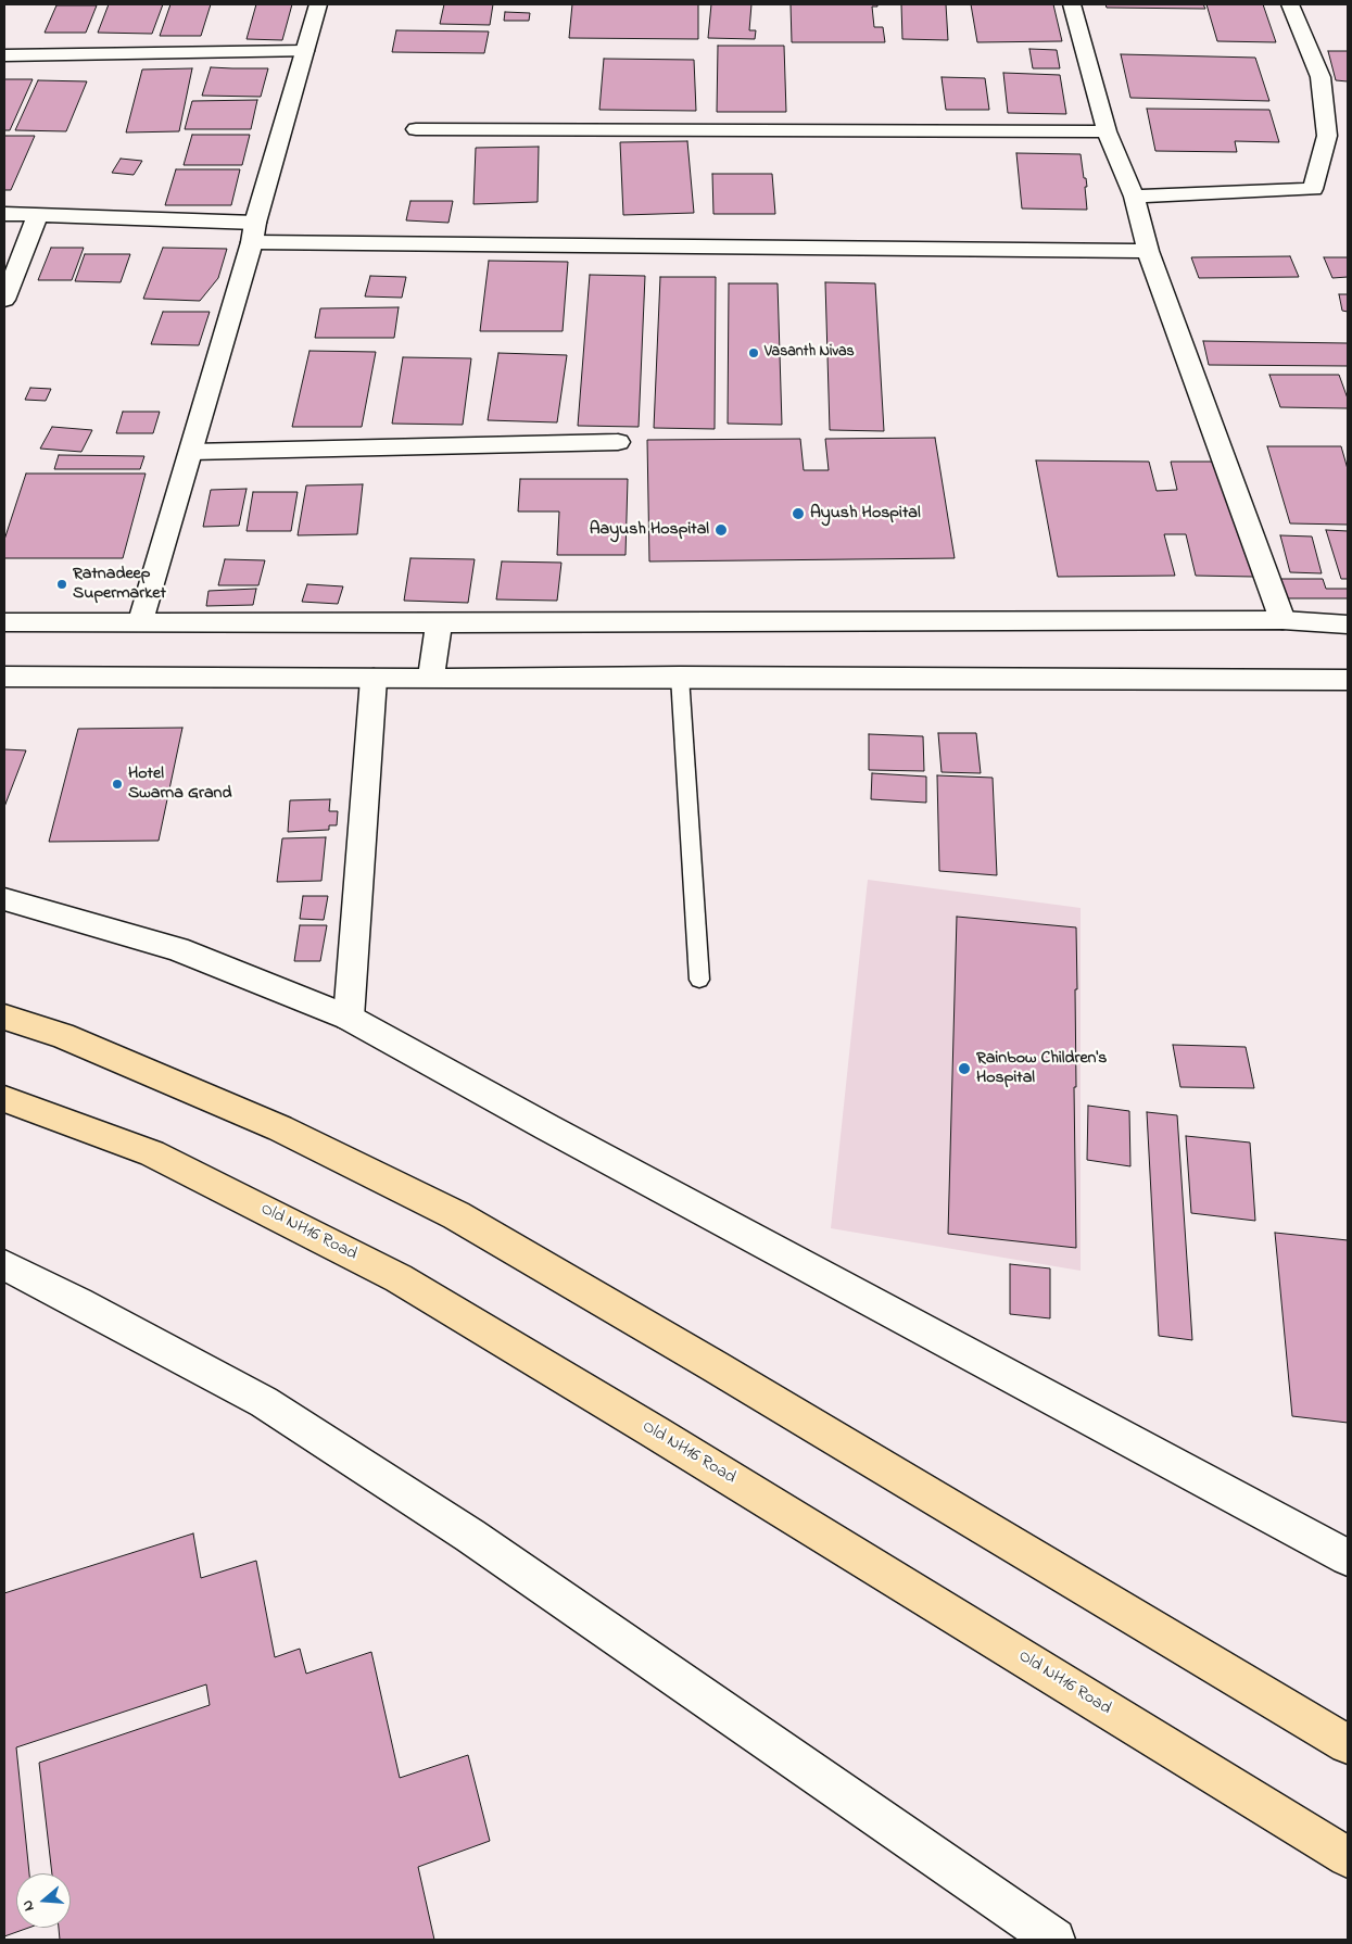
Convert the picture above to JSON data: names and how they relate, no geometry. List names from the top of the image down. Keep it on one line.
{"streets":{"main road":["Old NH16 Road"]},"places":["Vasanth Nivas","Ayush Hospital","Aayush Hospital","Ratnadeep Supermarket","Hotel Swarna Grand","Rainbow Children's Hospital"],"north":"left"}
